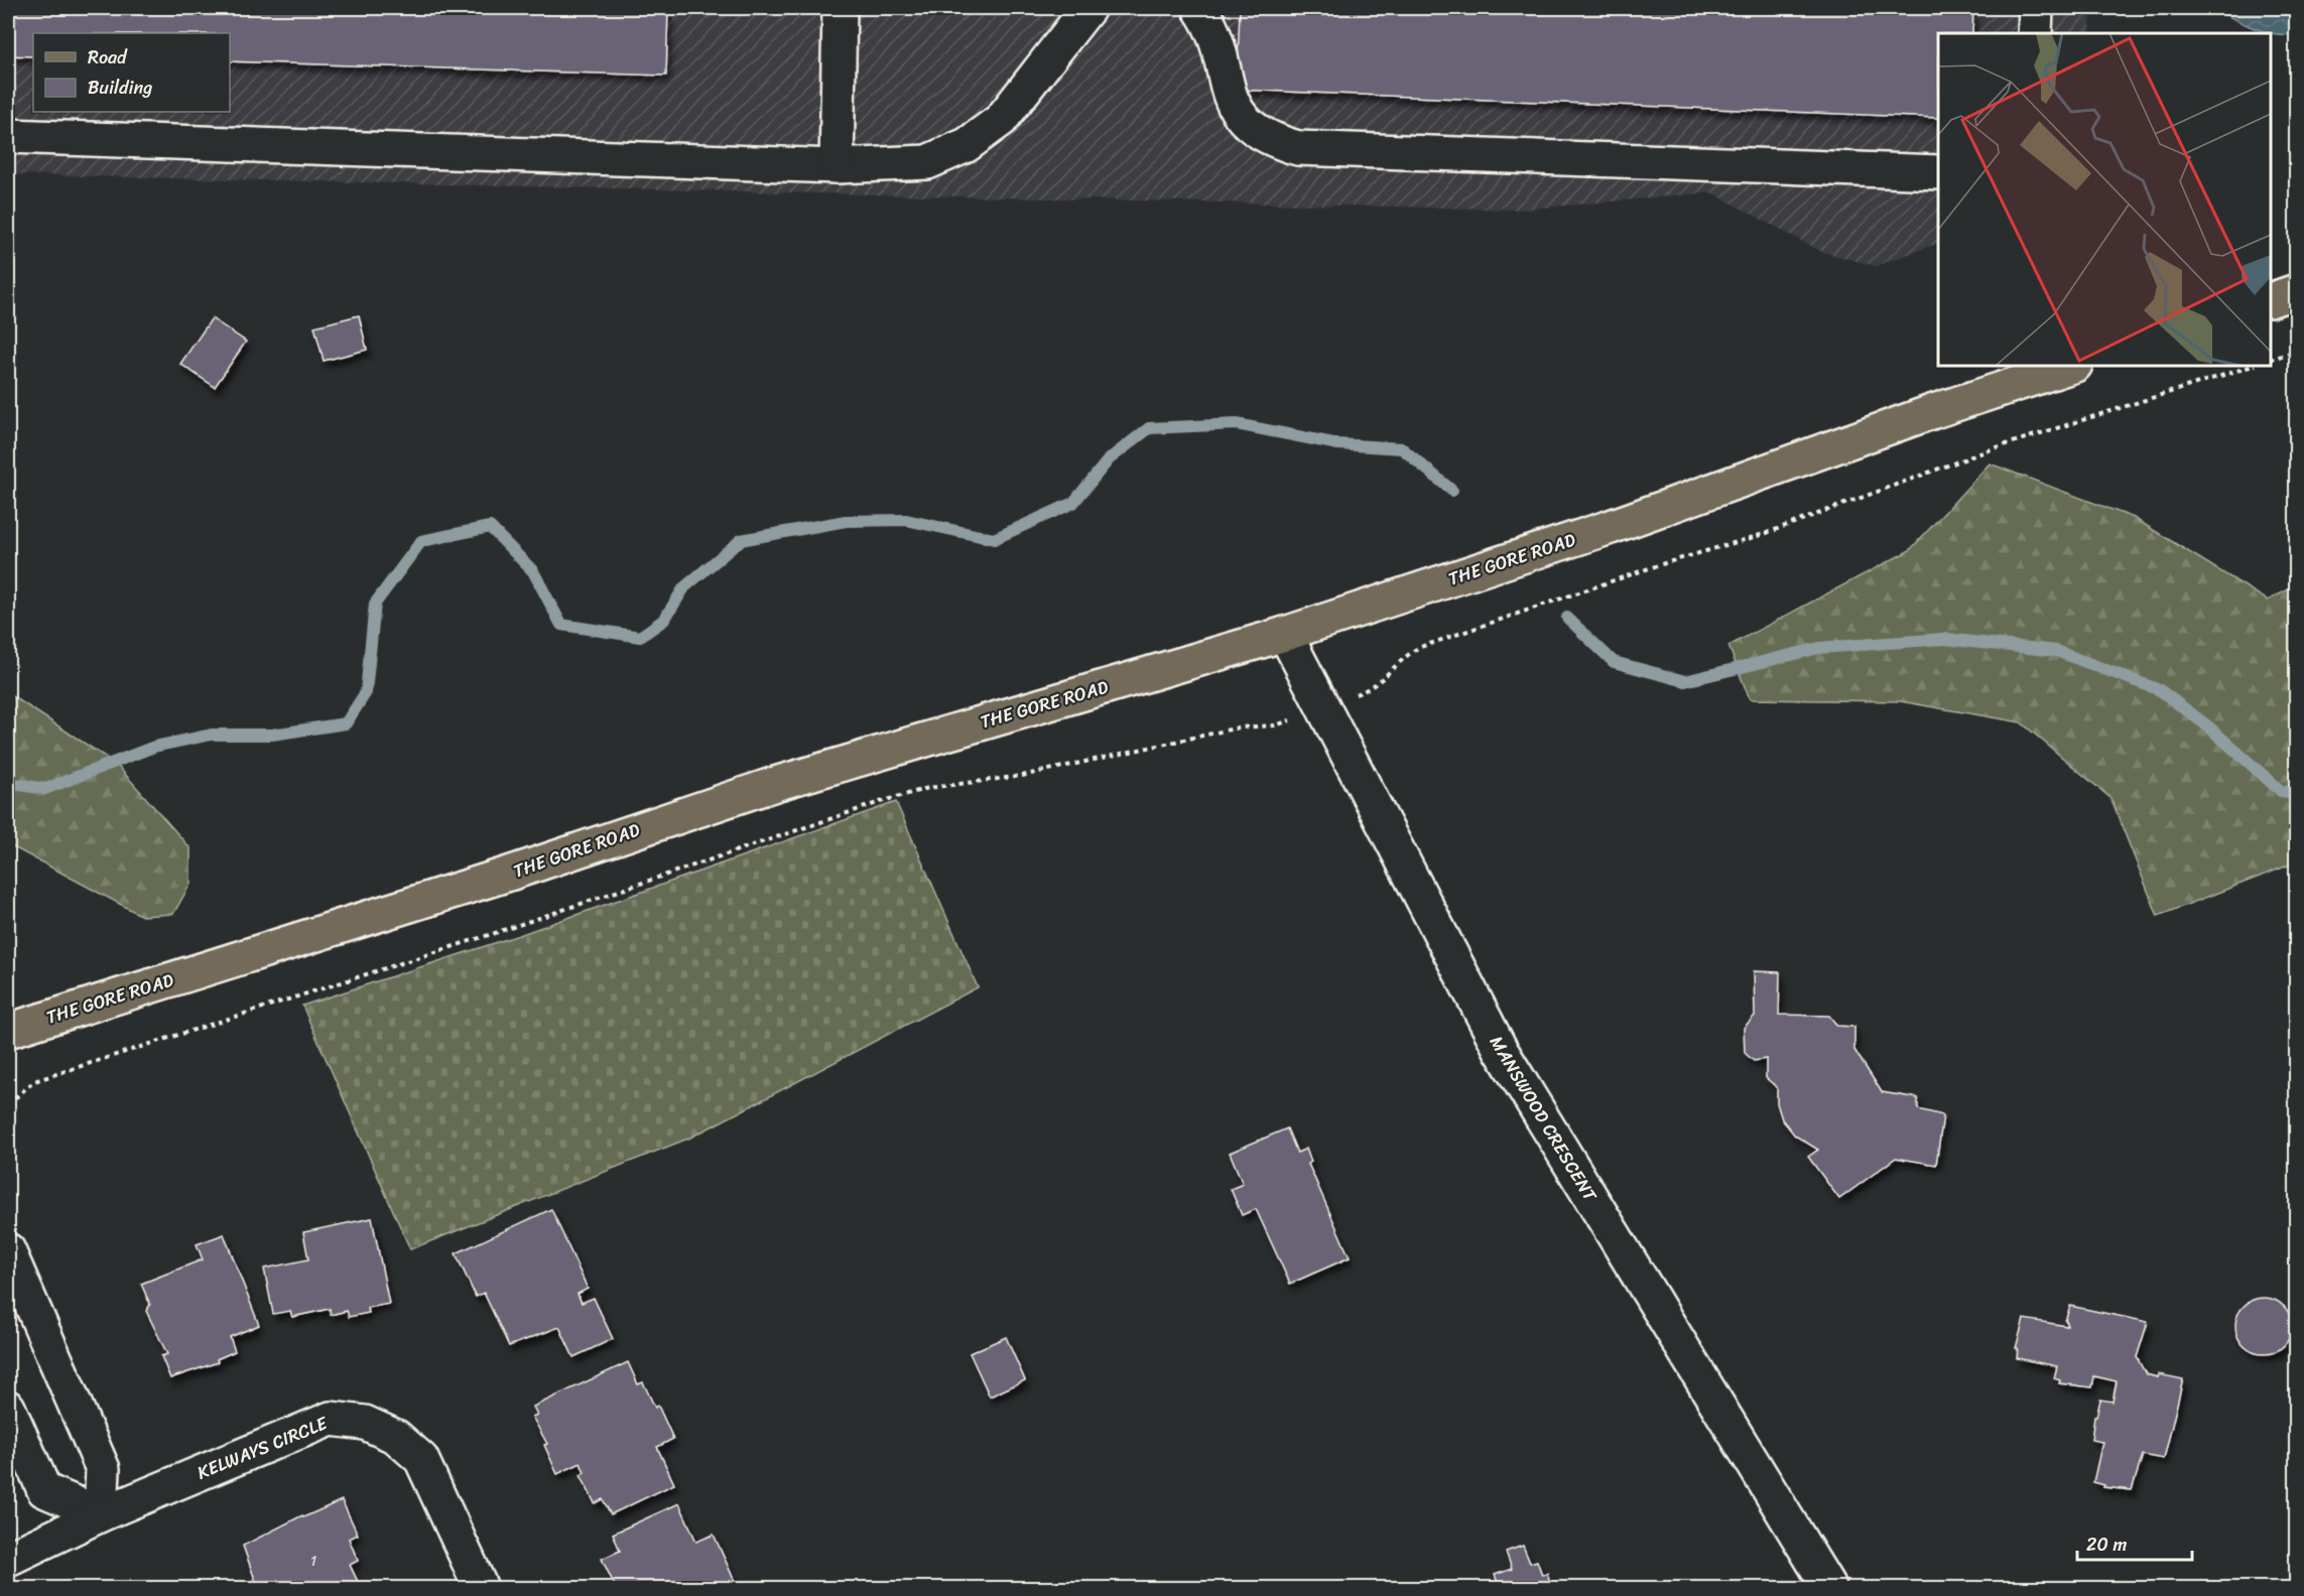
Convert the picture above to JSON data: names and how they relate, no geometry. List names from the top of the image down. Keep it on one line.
{"streets":{"main road":["THE GORE ROAD"],"street":["MANSWOOD CRESCENT","KELWAYS CIRCLE"]},"crossings":[["THE GORE ROAD","MANSWOOD CRESCENT"]],"house_numbers":["1"],"legend":["Road","Building"],"scale_bar":"20 m"}
